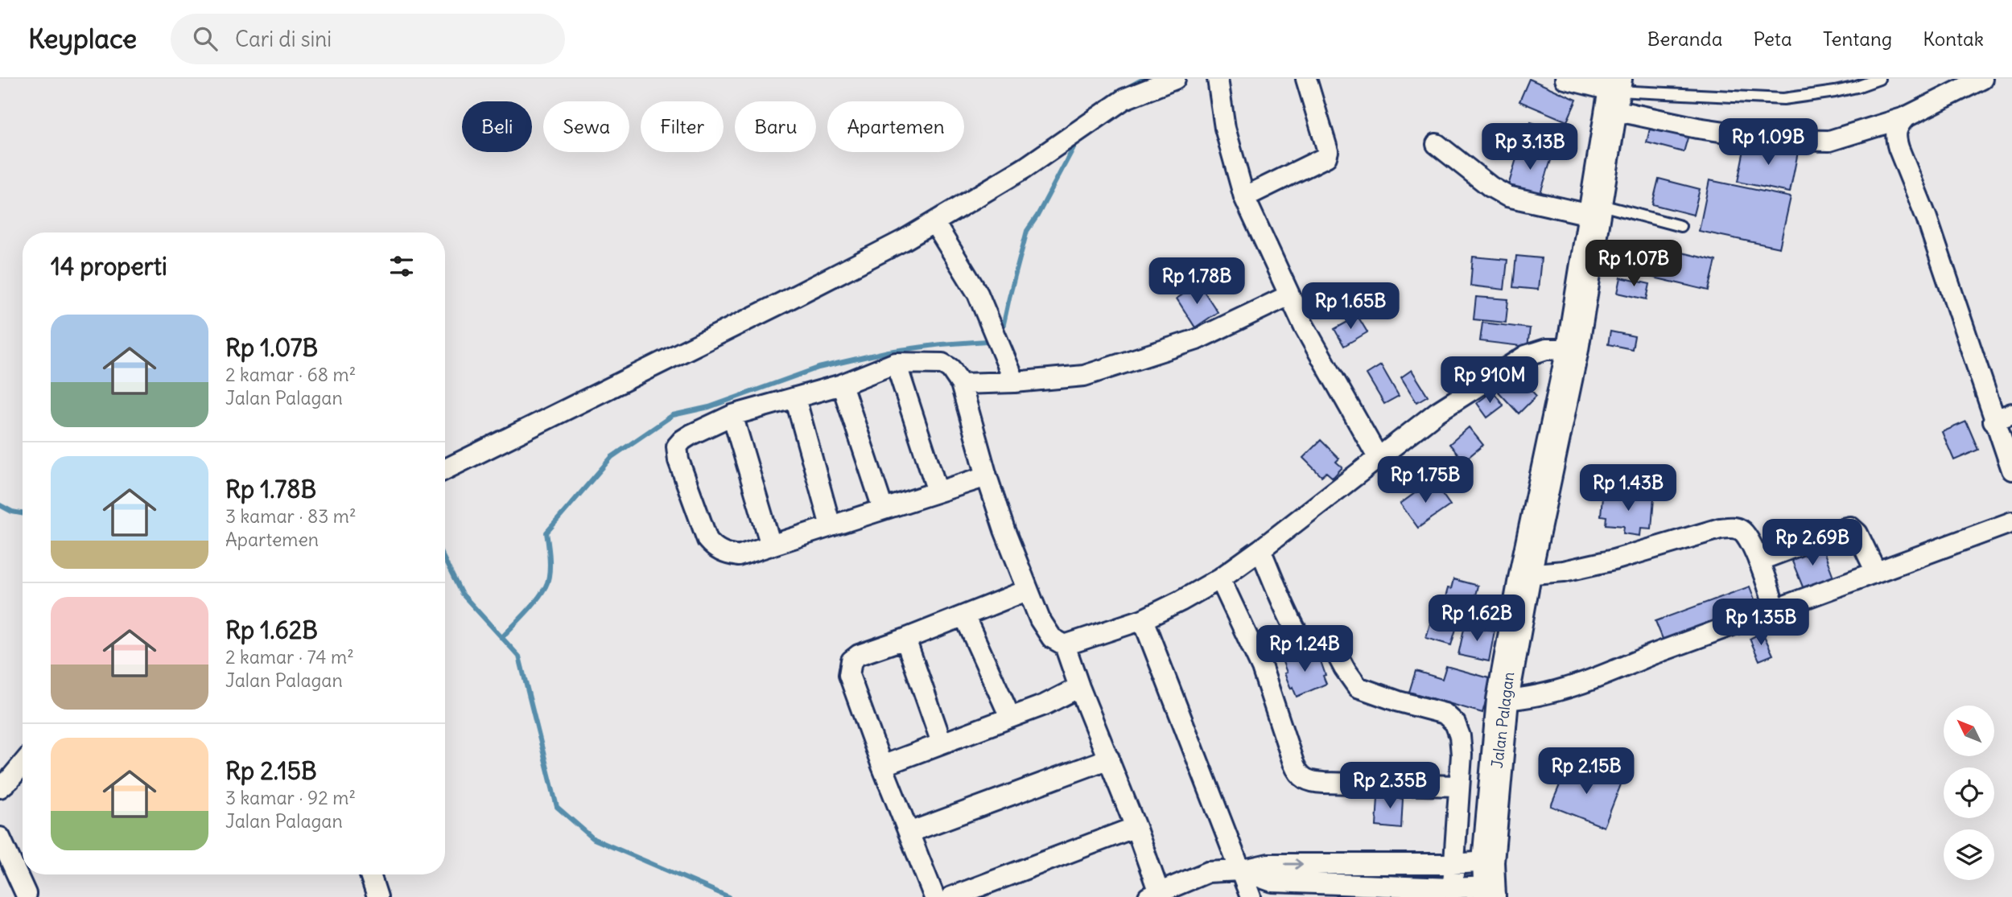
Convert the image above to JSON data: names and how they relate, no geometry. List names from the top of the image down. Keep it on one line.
{"streets":{"highway":["Jalan Palagan"]},"north":"top left","page":{"header":"Keyplace","search":"Cari di sini","nav":["Beranda","Peta","Tentang","Kontak"],"chip":["Beli","Sewa","Filter","Baru","Apartemen"],"price":["Rp 1.09B","Rp 3.13B","Rp 1.07B","Rp 1.78B","Rp 1.65B","Rp 910M","Rp 1.75B","Rp 1.43B","Rp 2.69B","Rp 1.62B","Rp 1.35B","Rp 1.24B","Rp 2.15B","Rp 2.35B"],"heading":"14 properti","list":[{"name":"Rp 1.07B","note":"2 kamar · 68 m² · Jalan Palagan"},{"name":"Rp 1.78B","note":"3 kamar · 83 m² · Apartemen"},{"name":"Rp 1.62B","note":"2 kamar · 74 m² · Jalan Palagan"},{"name":"Rp 2.15B","note":"3 kamar · 92 m² · Jalan Palagan"}]}}
